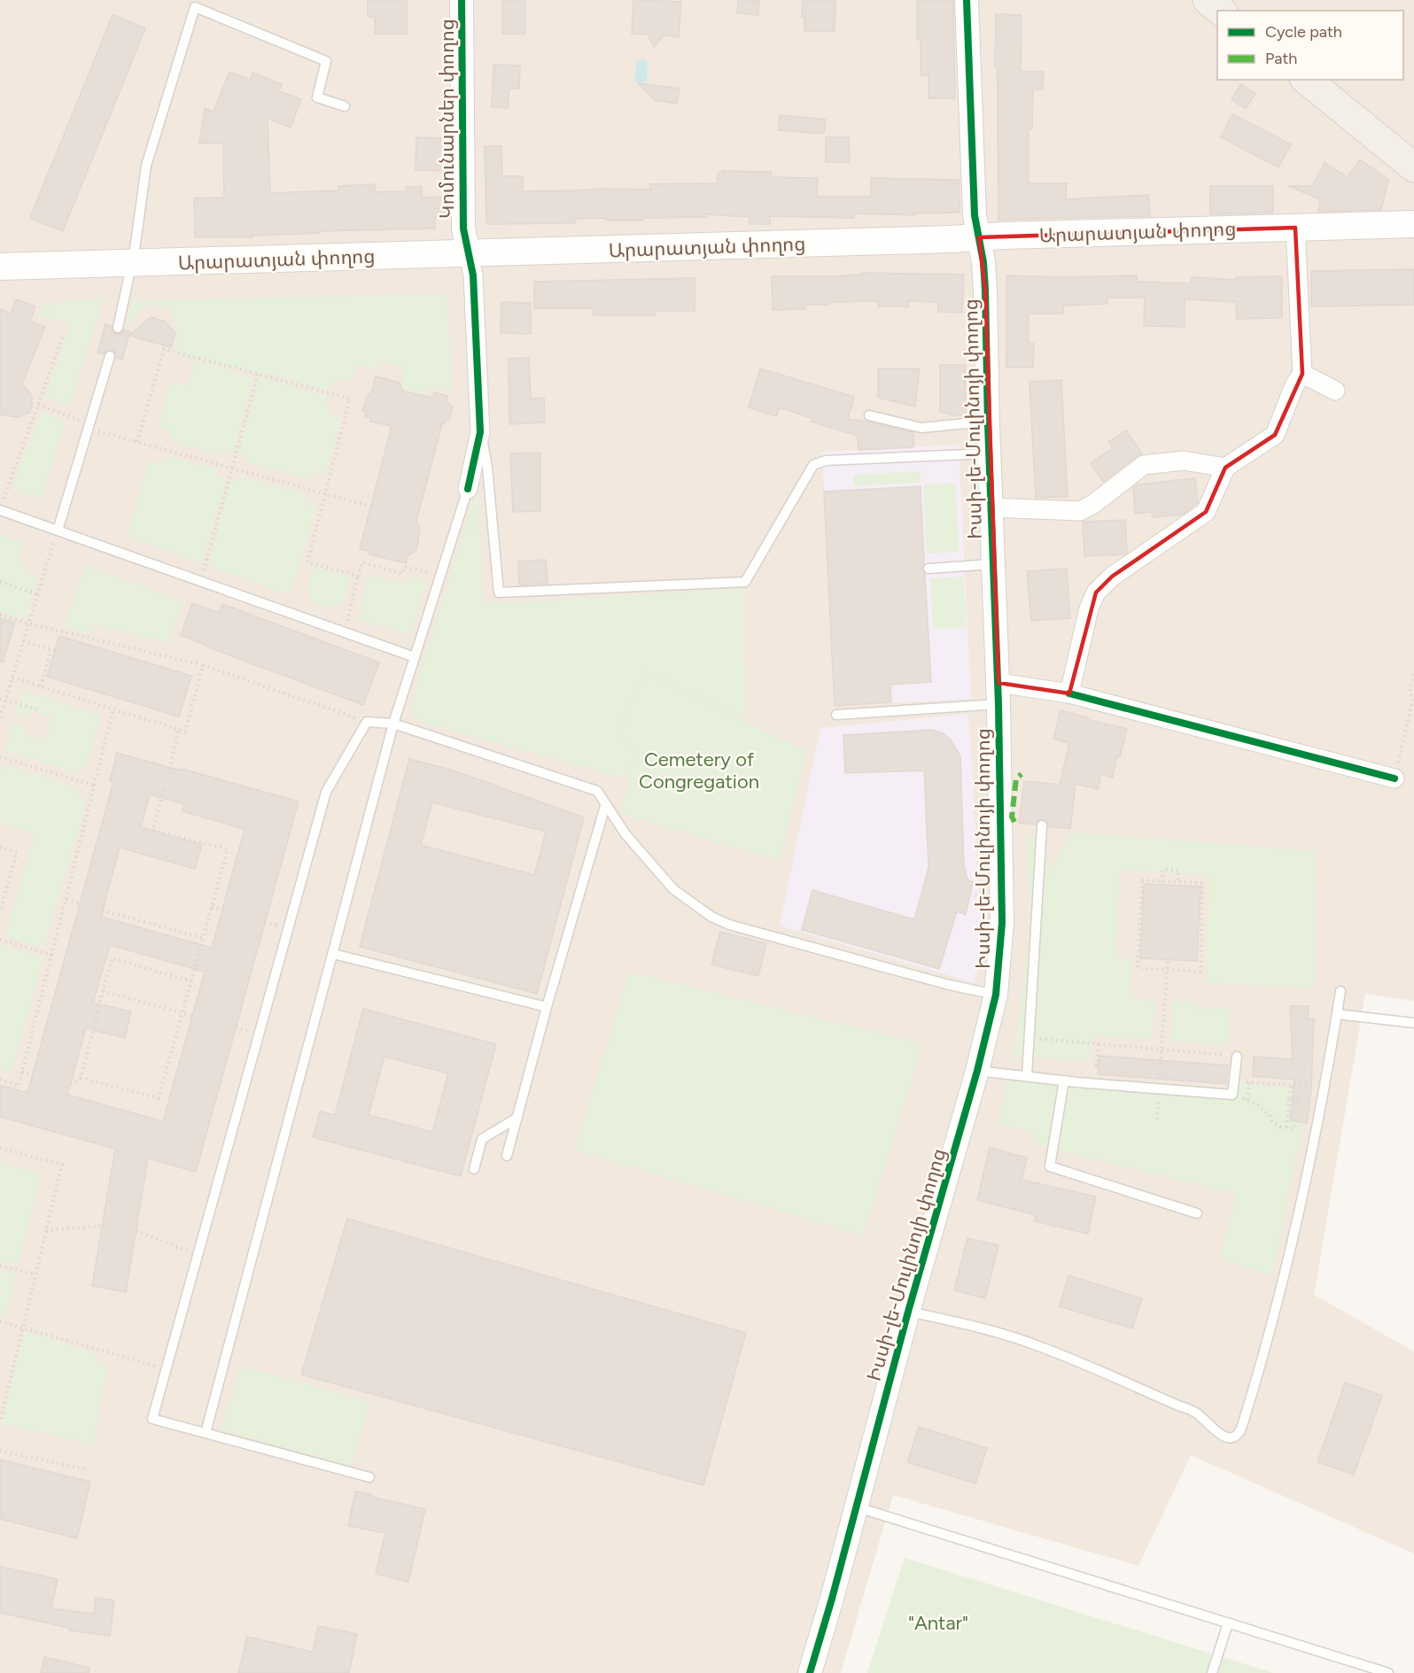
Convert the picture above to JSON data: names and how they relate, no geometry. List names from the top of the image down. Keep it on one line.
{"streets":{"main road":["Արարատյան փողոց"],"street":["Կոմունարներ փողոց","Իսսի-լե-Մուլինոյի փողոց"]},"crossings":[["Կոմունարներ փողոց","Արարատյան փողոց"],["Արարատյան փողոց","Իսսի-լե-Մուլինոյի փողոց"]],"parks":["Cemetery of Congregation","\"Antar\""],"legend":["Cycle path","Path"]}
